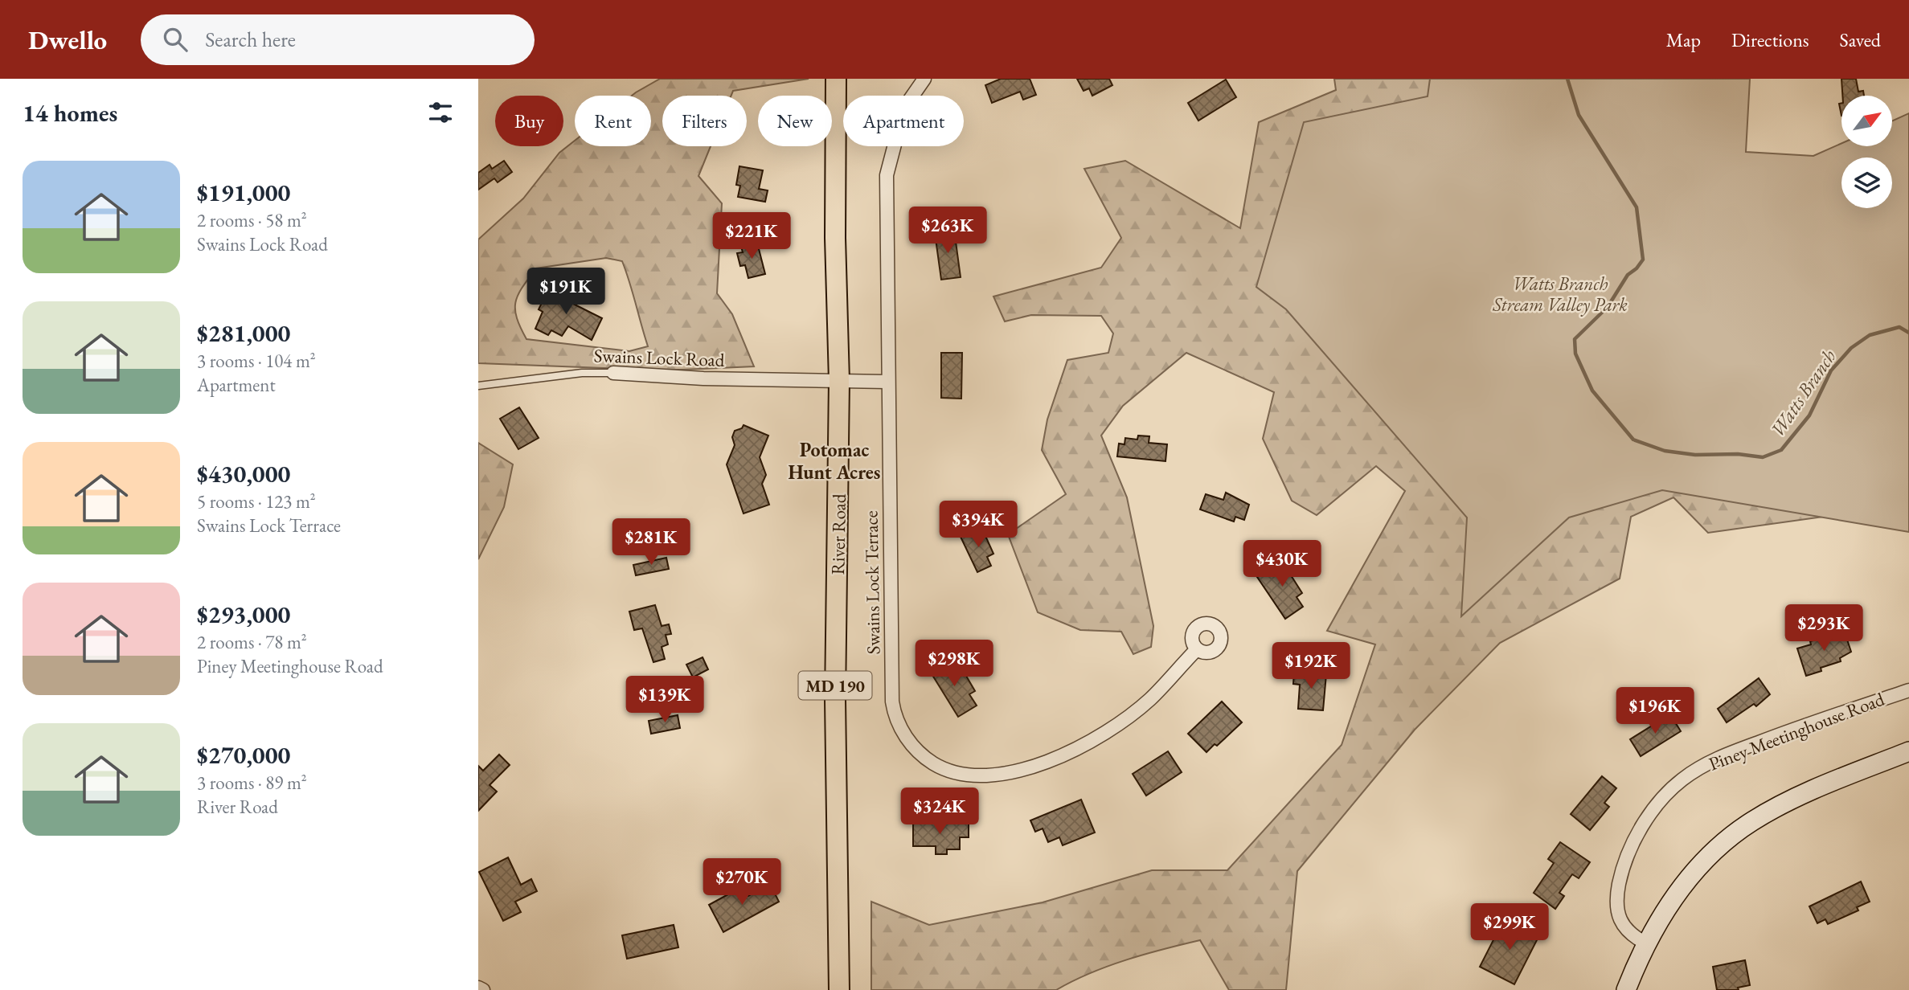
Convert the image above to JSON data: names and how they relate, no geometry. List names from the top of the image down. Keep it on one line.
{"streets":{"main road":["River Road","MD 190"],"street":["Swains Lock Road","Swains Lock Terrace","Piney Meetinghouse Road"]},"crossings":[["Swains Lock Road","River Road"]],"districts":["Potomac Hunt Acres"],"water":["Watts Branch"],"parks":["Watts Branch Stream Valley Park"],"north":"top right","page":{"header":"Dwello","search":"Search here","nav":["Map","Directions","Saved"],"heading":"14 homes","chip":["Buy","Rent","Filters","New","Apartment"],"list":[{"name":"$191,000","note":"2 rooms · 58 m² · Swains Lock Road"},{"name":"$281,000","note":"3 rooms · 104 m² · Apartment"},{"name":"$430,000","note":"5 rooms · 123 m² · Swains Lock Terrace"},{"name":"$293,000","note":"2 rooms · 78 m² · Piney Meetinghouse Road"},{"name":"$270,000","note":"3 rooms · 89 m² · River Road"}],"price":["$263K","$221K","$191K","$394K","$281K","$430K","$293K","$298K","$192K","$139K","$196K","$324K","$270K","$299K"]}}
